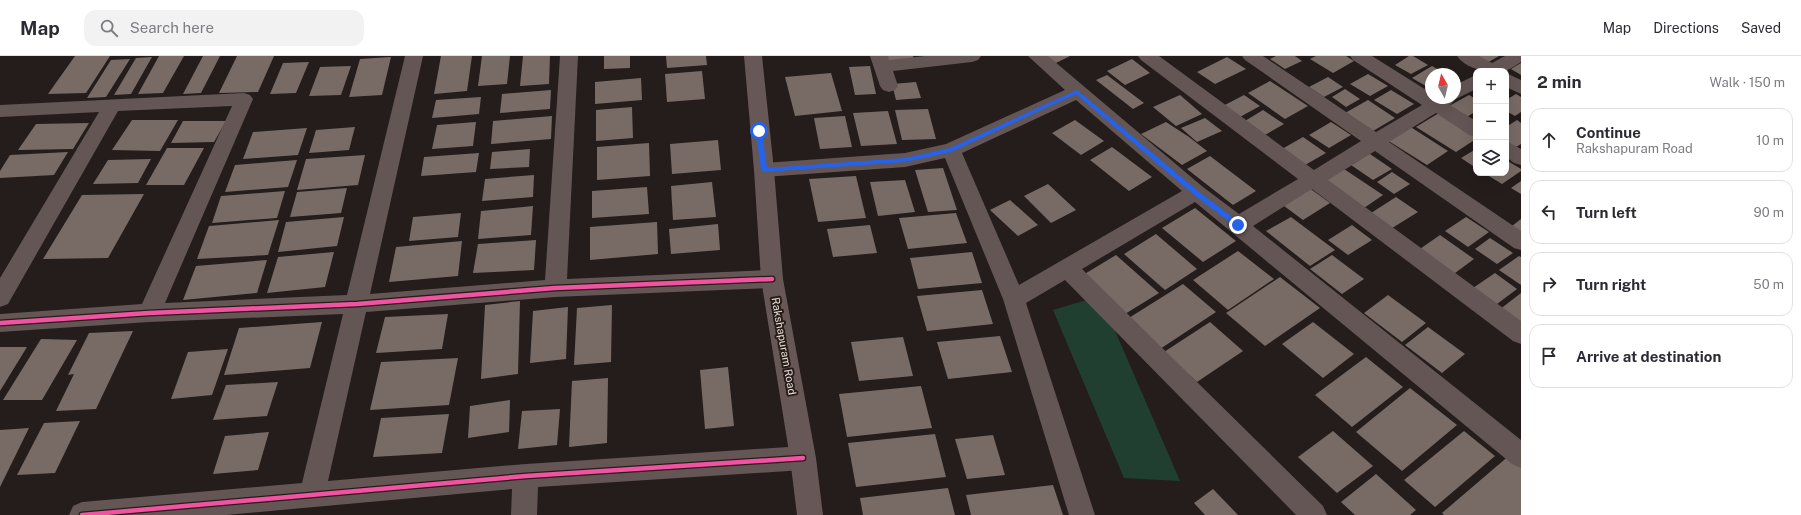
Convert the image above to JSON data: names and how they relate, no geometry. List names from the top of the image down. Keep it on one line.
{"streets":{"street":["Rakshapuram Road"]},"north":"top","page":{"header":"Map","search":"Search here","nav":["Map","Directions","Saved"],"heading":["2 min","Walk · 150 m"],"map_buttons":["+","−"],"list":[["Continue","Rakshapuram Road","10 m"],["Turn left","90 m"],["Turn right","50 m"],"Arrive at destination"]}}
